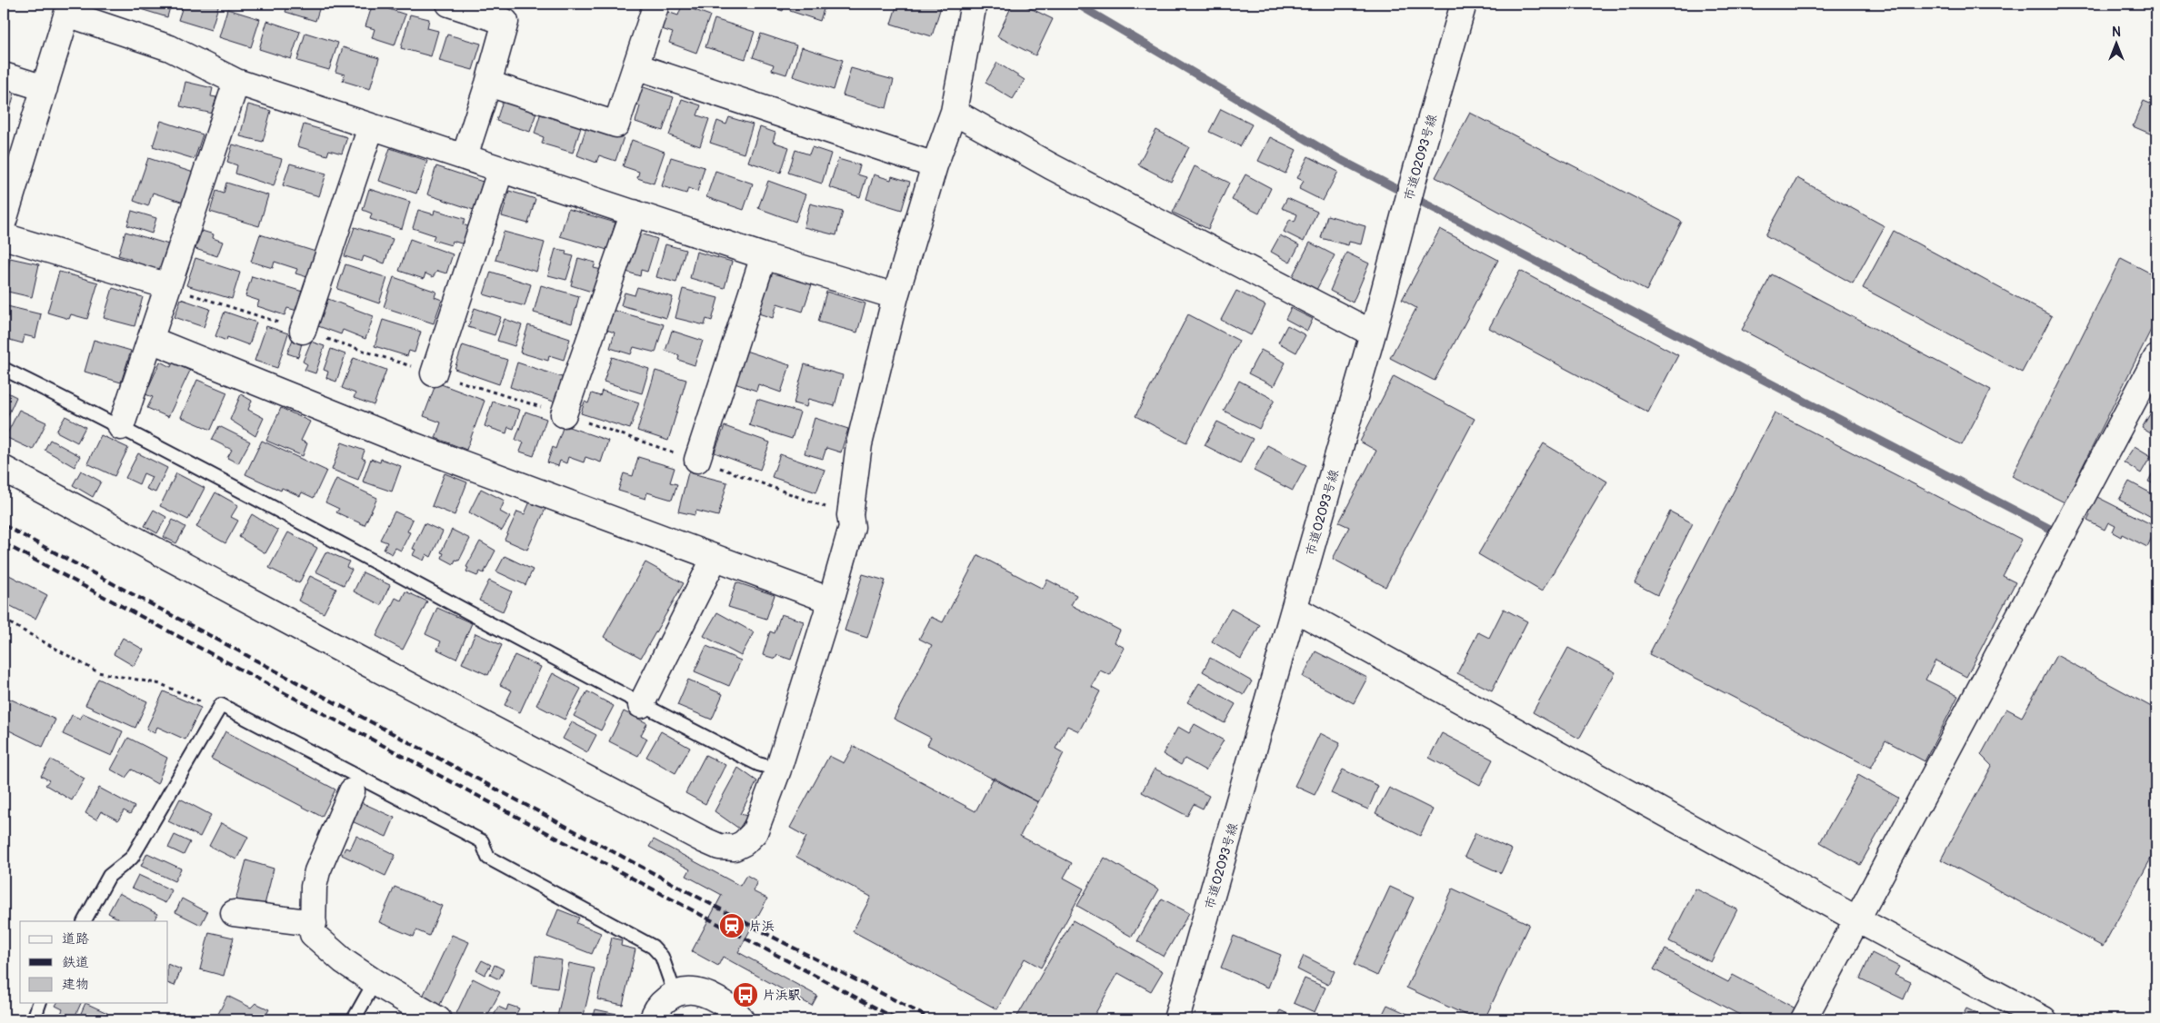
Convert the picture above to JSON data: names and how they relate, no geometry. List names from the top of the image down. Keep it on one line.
{"streets":{"street":["市道02093号線"]},"places":{"station":["片浜"],"bus stop":["片浜駅"]},"legend":["道路","鉄道","建物"],"north":"top"}
